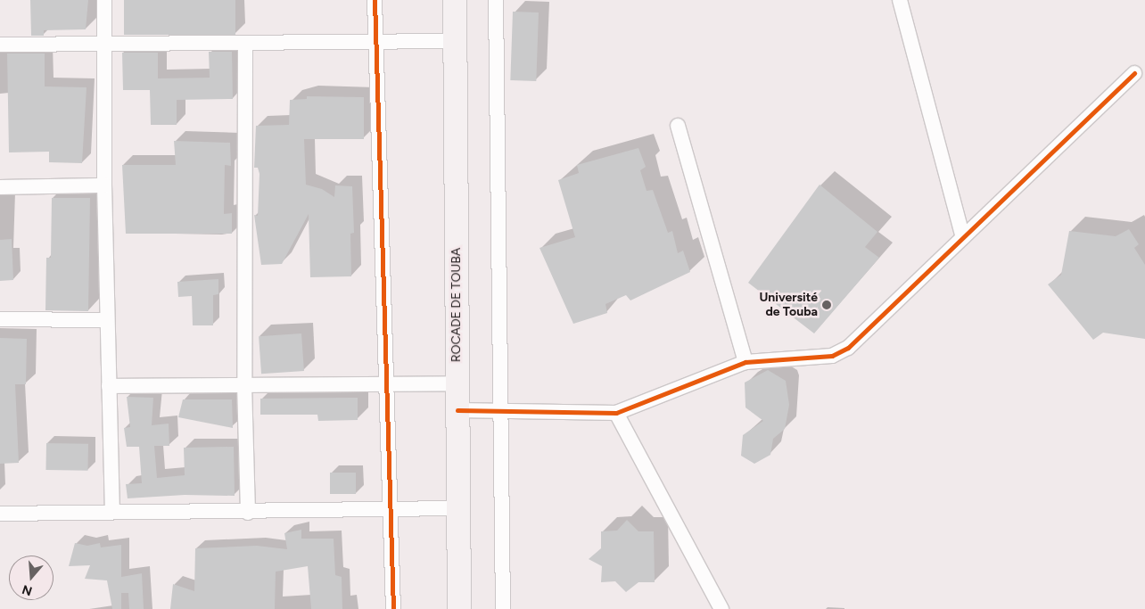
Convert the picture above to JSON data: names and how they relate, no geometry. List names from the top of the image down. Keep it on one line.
{"streets":{"main road":["ROCADE DE TOUBA"]},"places":["Université de Touba"],"north":"bottom"}
